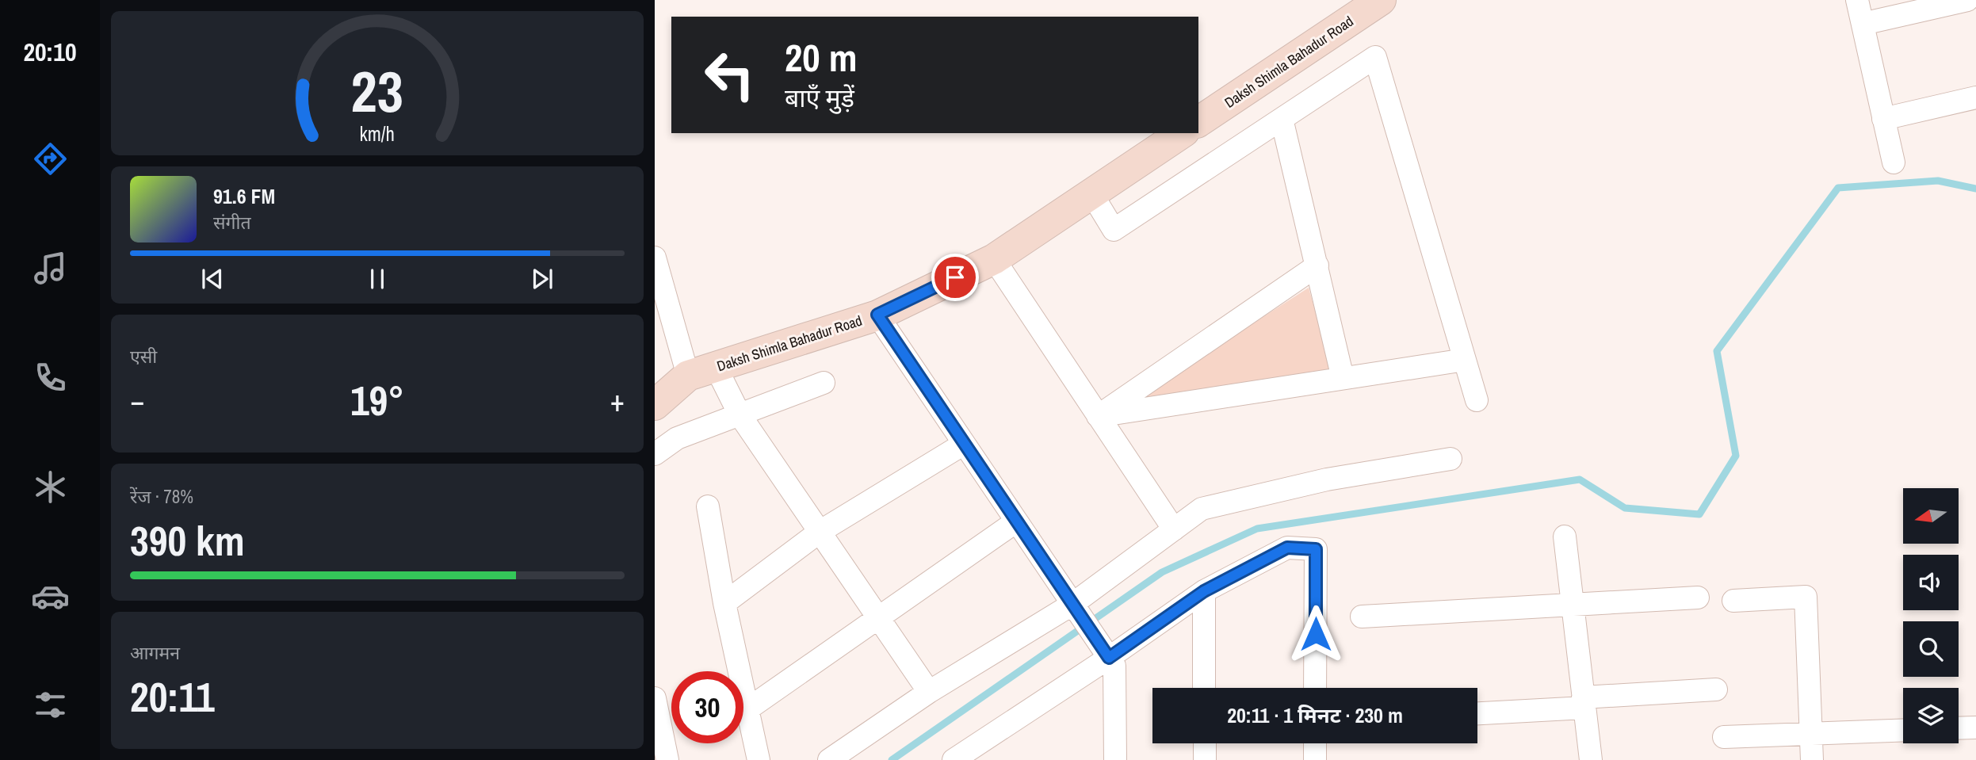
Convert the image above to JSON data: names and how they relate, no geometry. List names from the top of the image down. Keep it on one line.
{"streets":{"street":["Daksh Shimla Bahadur Road"]},"north":"left","page":{"tabs":"20:10","turn":["20 m","बाएँ मुड़ें"],"song":["91.6 FM","संगीत"],"tile":["एसी",["रेंज · 78%","390 km"],["आगमन","20:11"]],"heat":["−","19°","+"],"limit":"30","trip":"20:11 · 1 मिनट · 230 m","gauge":["23","km/h"]}}
